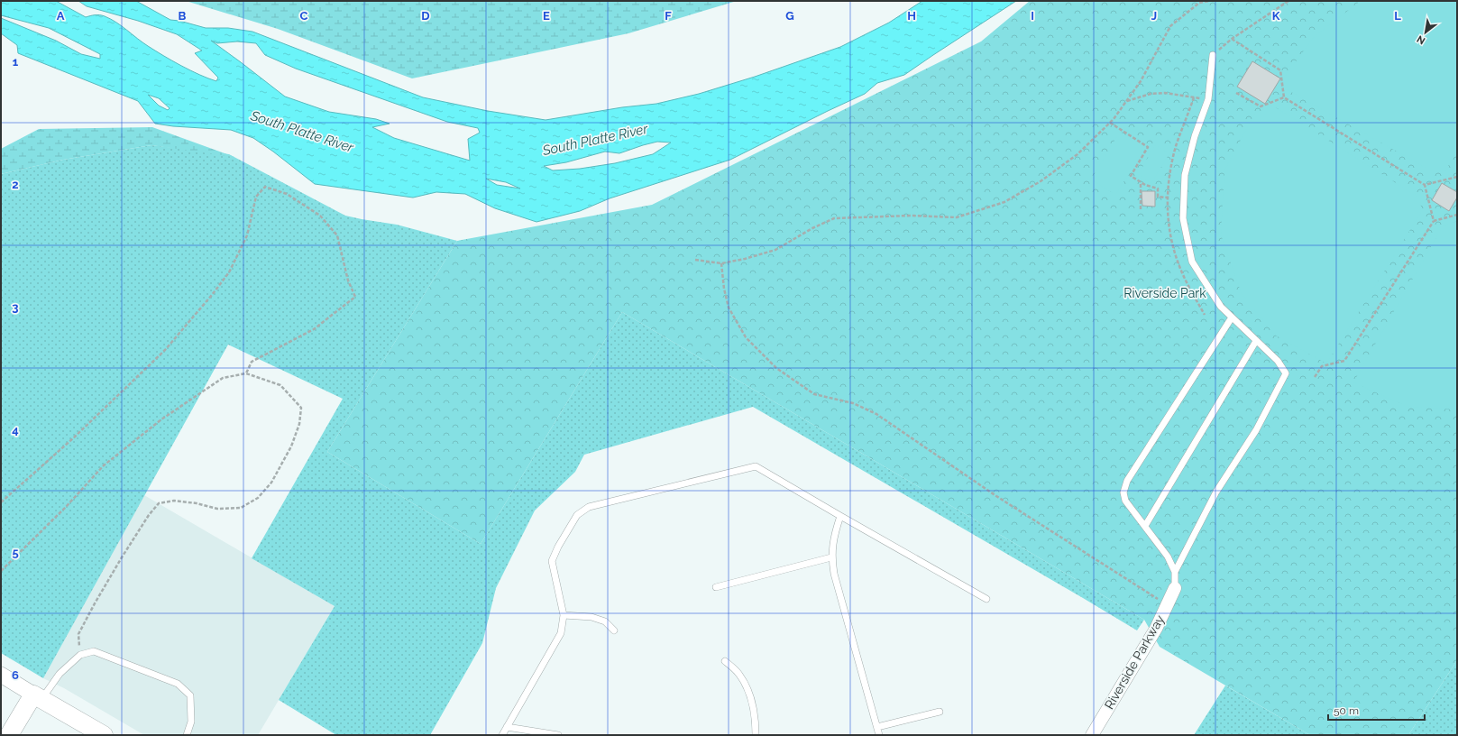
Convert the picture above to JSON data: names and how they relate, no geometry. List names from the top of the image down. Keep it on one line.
{"streets":{"street":["Riverside Parkway"]},"water":["South Platte River"],"parks":["Riverside Park"],"scale_bar":"50 m","north":"bottom left","grid":{"columns":["A","B","C","D","E","F","G","H","I","J","K","L"],"rows":["1","2","3","4","5","6"]}}
